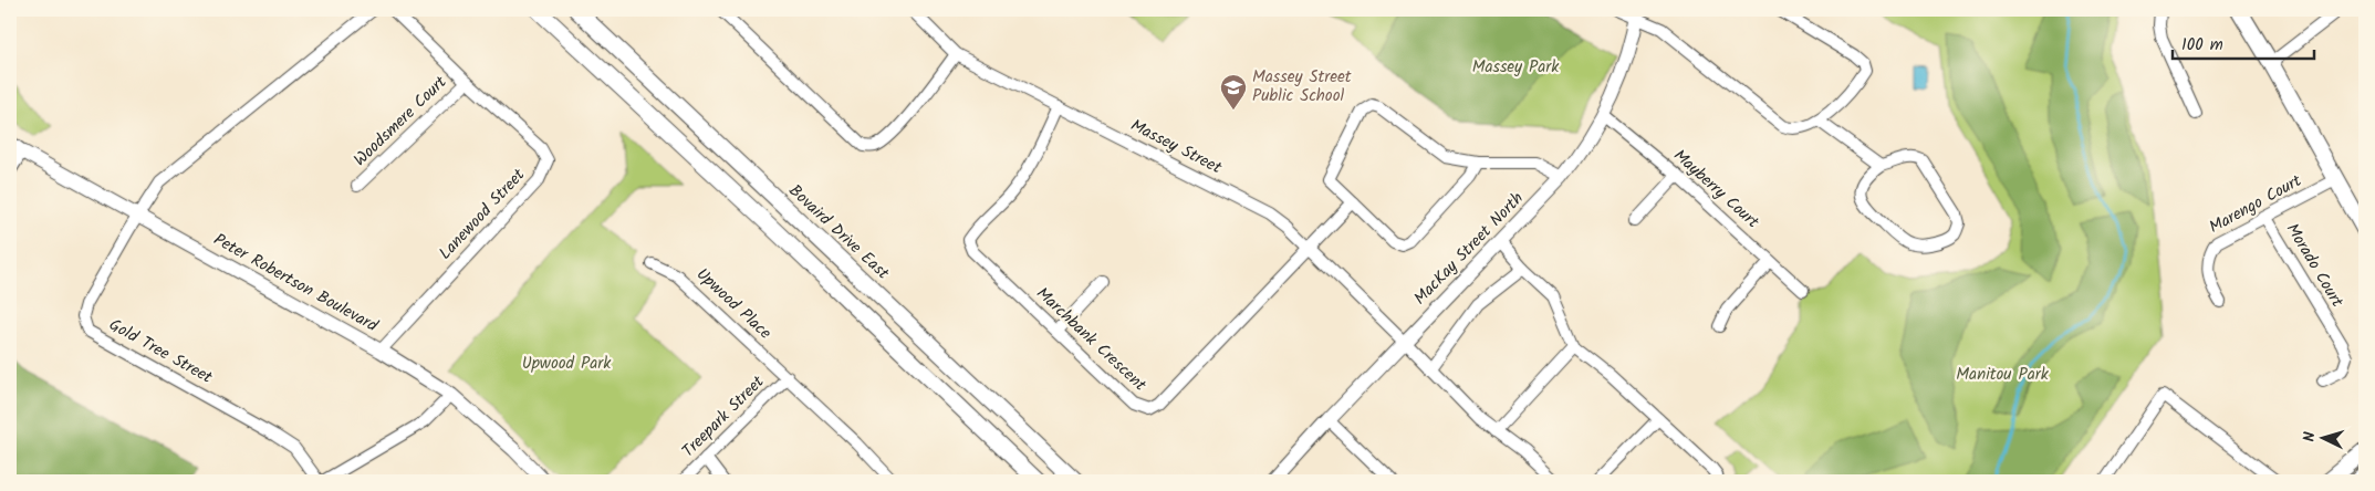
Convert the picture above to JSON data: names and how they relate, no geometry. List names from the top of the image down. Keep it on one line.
{"streets":{"main road":["Bovaird Drive East"],"street":["Woodsmere Court","Massey Street","Mayberry Court","Marengo Court","Lanewood Street","MacKay Street North","Morado Court","Peter Robertson Boulevard","Upwood Place","Marchbank Crescent","Gold Tree Street","Treepark Street"]},"crossings":[["Woodsmere Court","Lanewood Street"],["Massey Street","MacKay Street North"],["Massey Street","Marchbank Crescent"],["Mayberry Court","MacKay Street North"],["Marengo Court","Morado Court"],["Lanewood Street","Peter Robertson Boulevard"],["Peter Robertson Boulevard","Gold Tree Street"],["Upwood Place","Treepark Street"]],"parks":["Massey Park","Upwood Park","Manitou Park"],"places":{"school or university":["Massey Street Public School"]},"scale_bar":"100 m","north":"left"}
